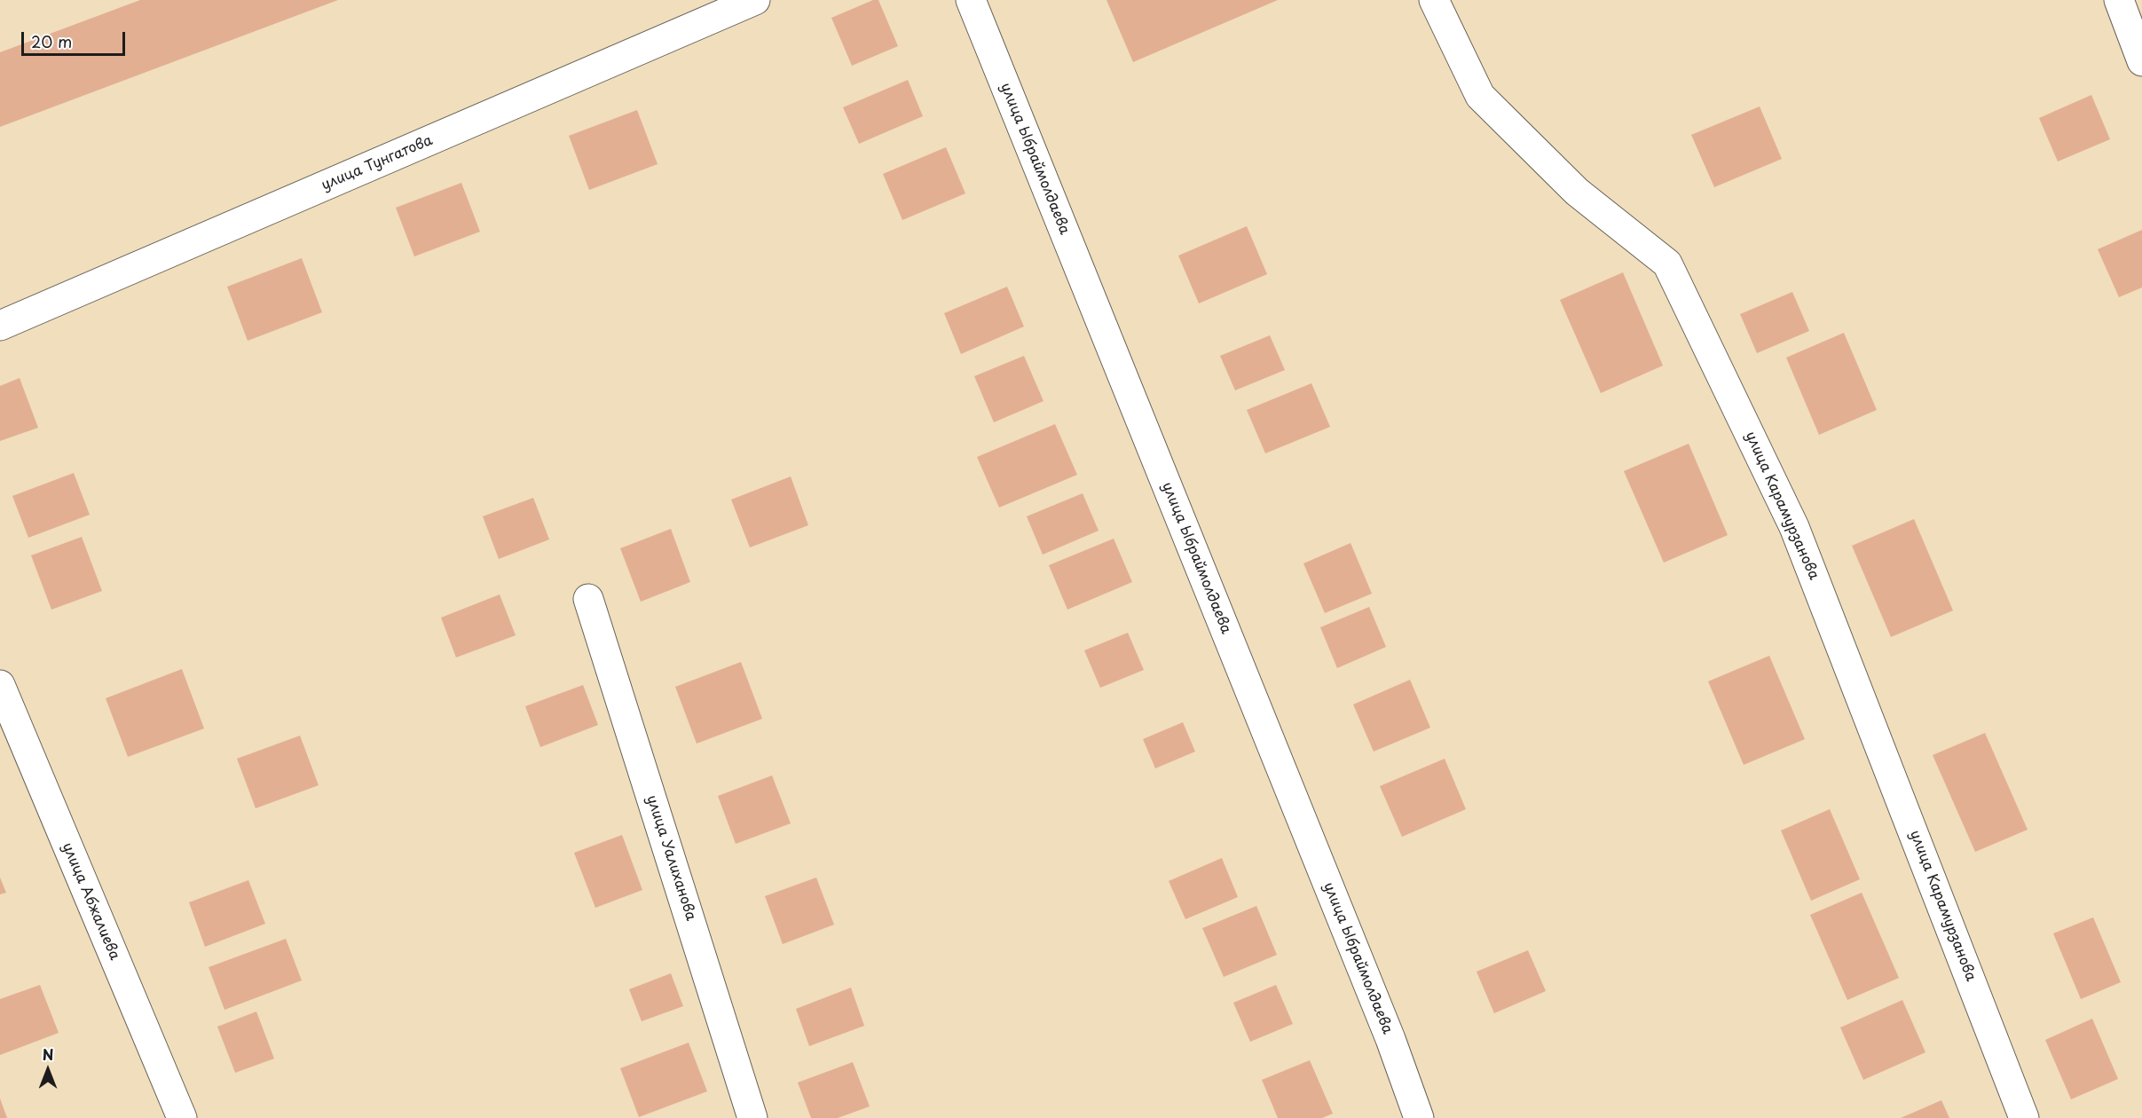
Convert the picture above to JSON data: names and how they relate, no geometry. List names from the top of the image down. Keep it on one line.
{"streets":{"street":["улица Ыбраймолдаева","улица Тунгатова","улица Карамурзанова","улица Уалиханова","улица Абжалиева"]},"scale_bar":"20 m","north":"top"}
